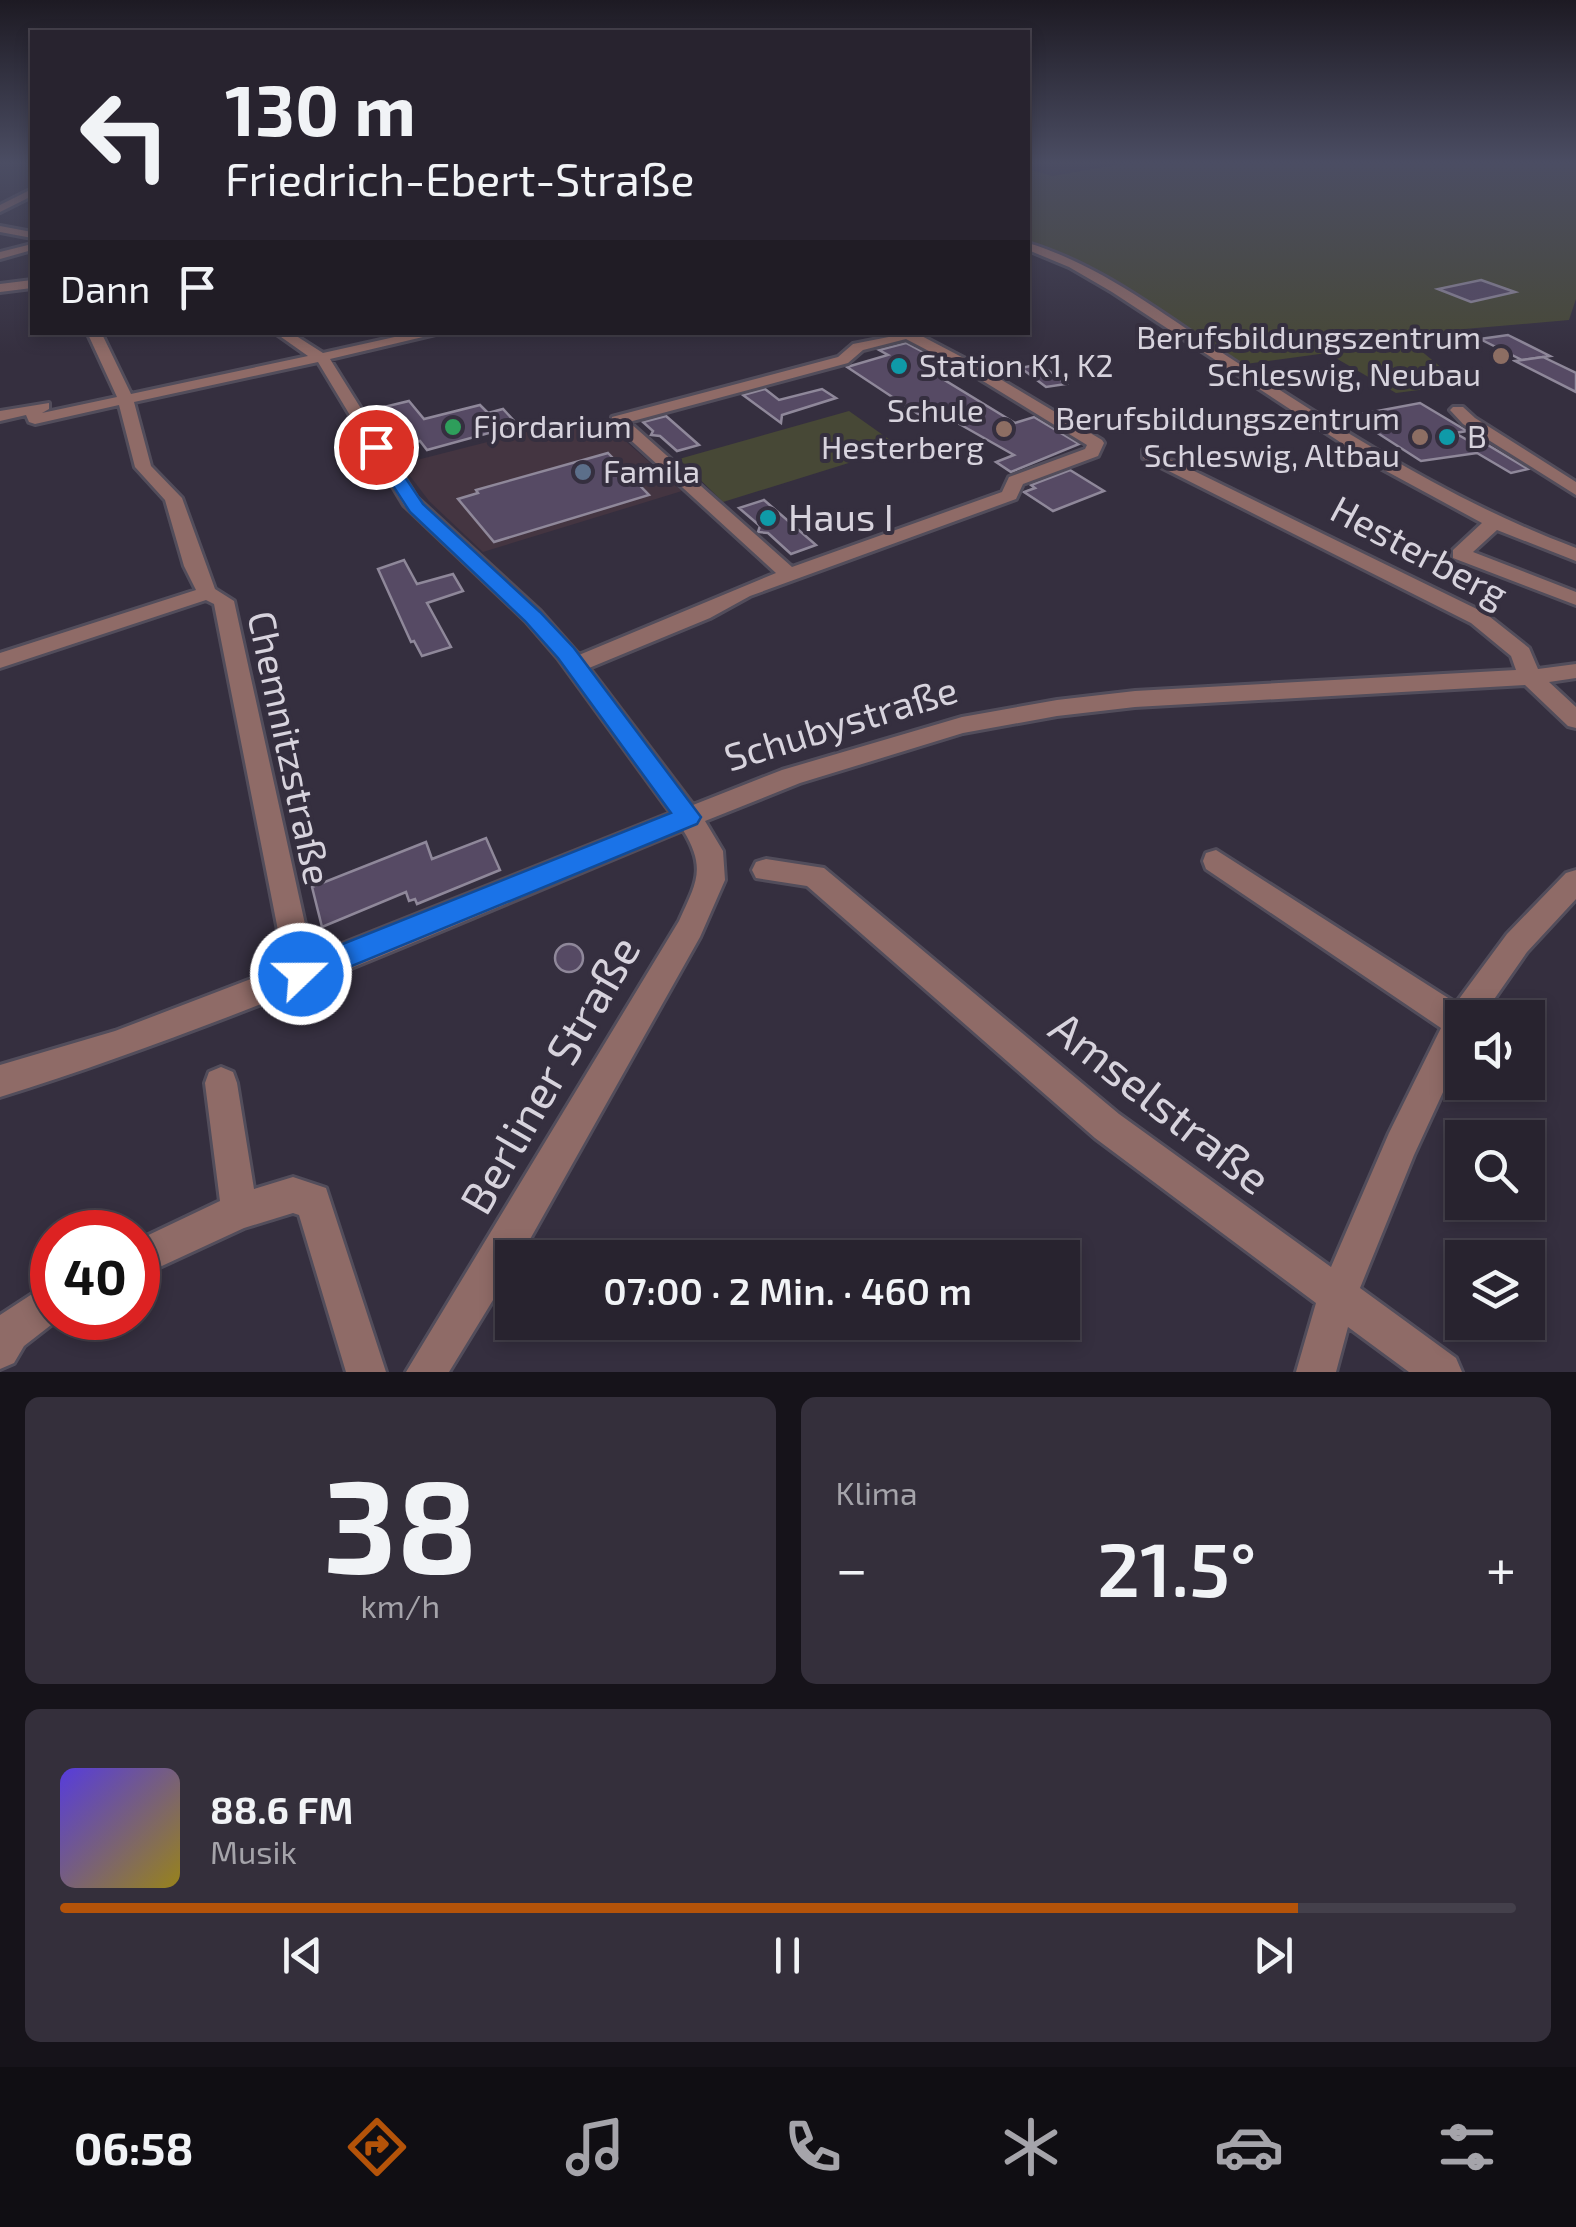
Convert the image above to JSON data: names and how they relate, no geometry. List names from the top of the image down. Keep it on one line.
{"streets":{"street":["Hesterberg","Schubystraße","Chemnitzstraße","Berliner Straße","Amselstraße"]},"crossings":[["Hesterberg","Schubystraße"],["Schubystraße","Chemnitzstraße"],["Schubystraße","Berliner Straße"]],"places":["Berufsbildungszentrum Schleswig, Neubau","Station K1, K2","Fjordarium","Schule Hesterberg","Berufsbildungszentrum Schleswig, Altbau","B","Famila","Haus I"],"page":{"turn":["130 m","Friedrich-Ebert-Straße"],"then":"Dann","limit":"40","trip":"07:00 · 2 Min. · 460 m","tile":[["38","km/h"],"Klima"],"heat":["−","21.5°","+"],"song":["88.6 FM","Musik"],"tabs":"06:58"}}
